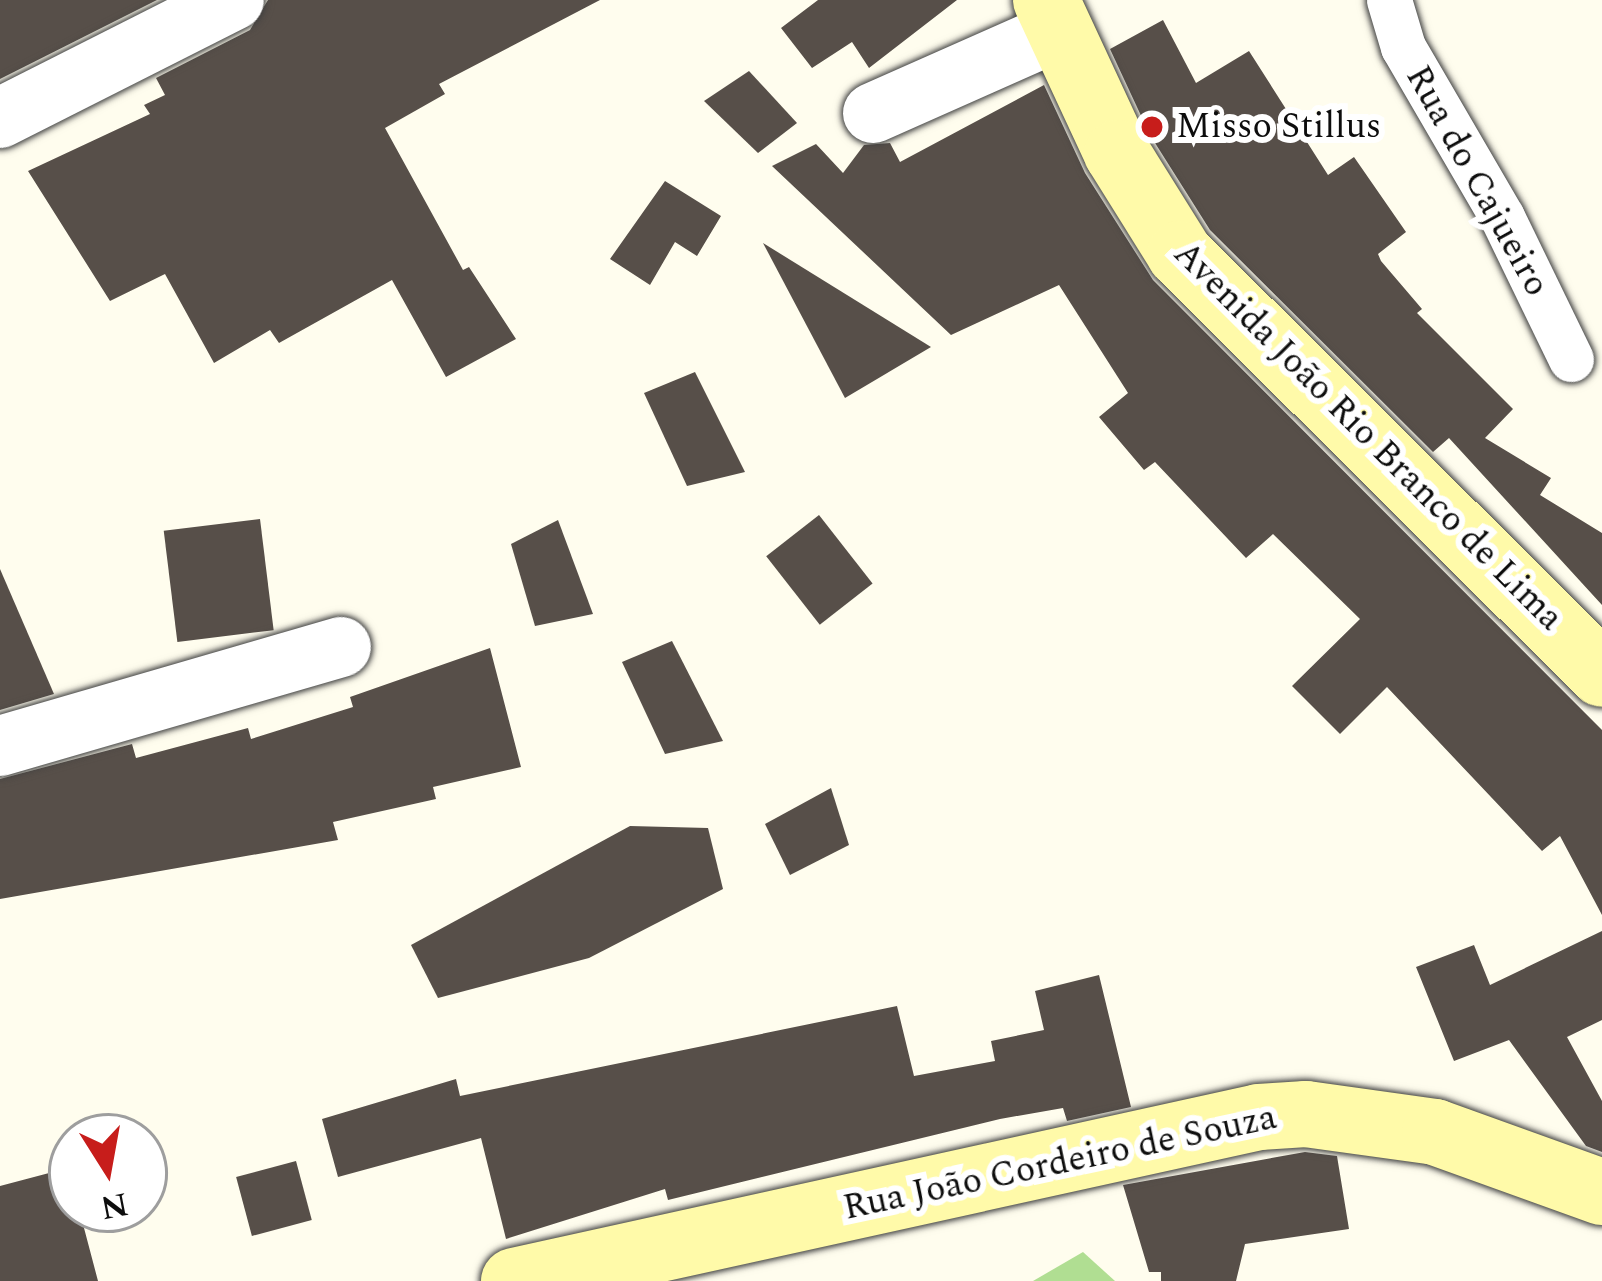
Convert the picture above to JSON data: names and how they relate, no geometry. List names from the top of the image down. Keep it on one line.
{"streets":{"main road":["Avenida João Rio Branco de Lima","Rua João Cordeiro de Souza"],"street":["Rua do Cajueiro"]},"places":["Misso Stillus"],"north":"bottom"}
